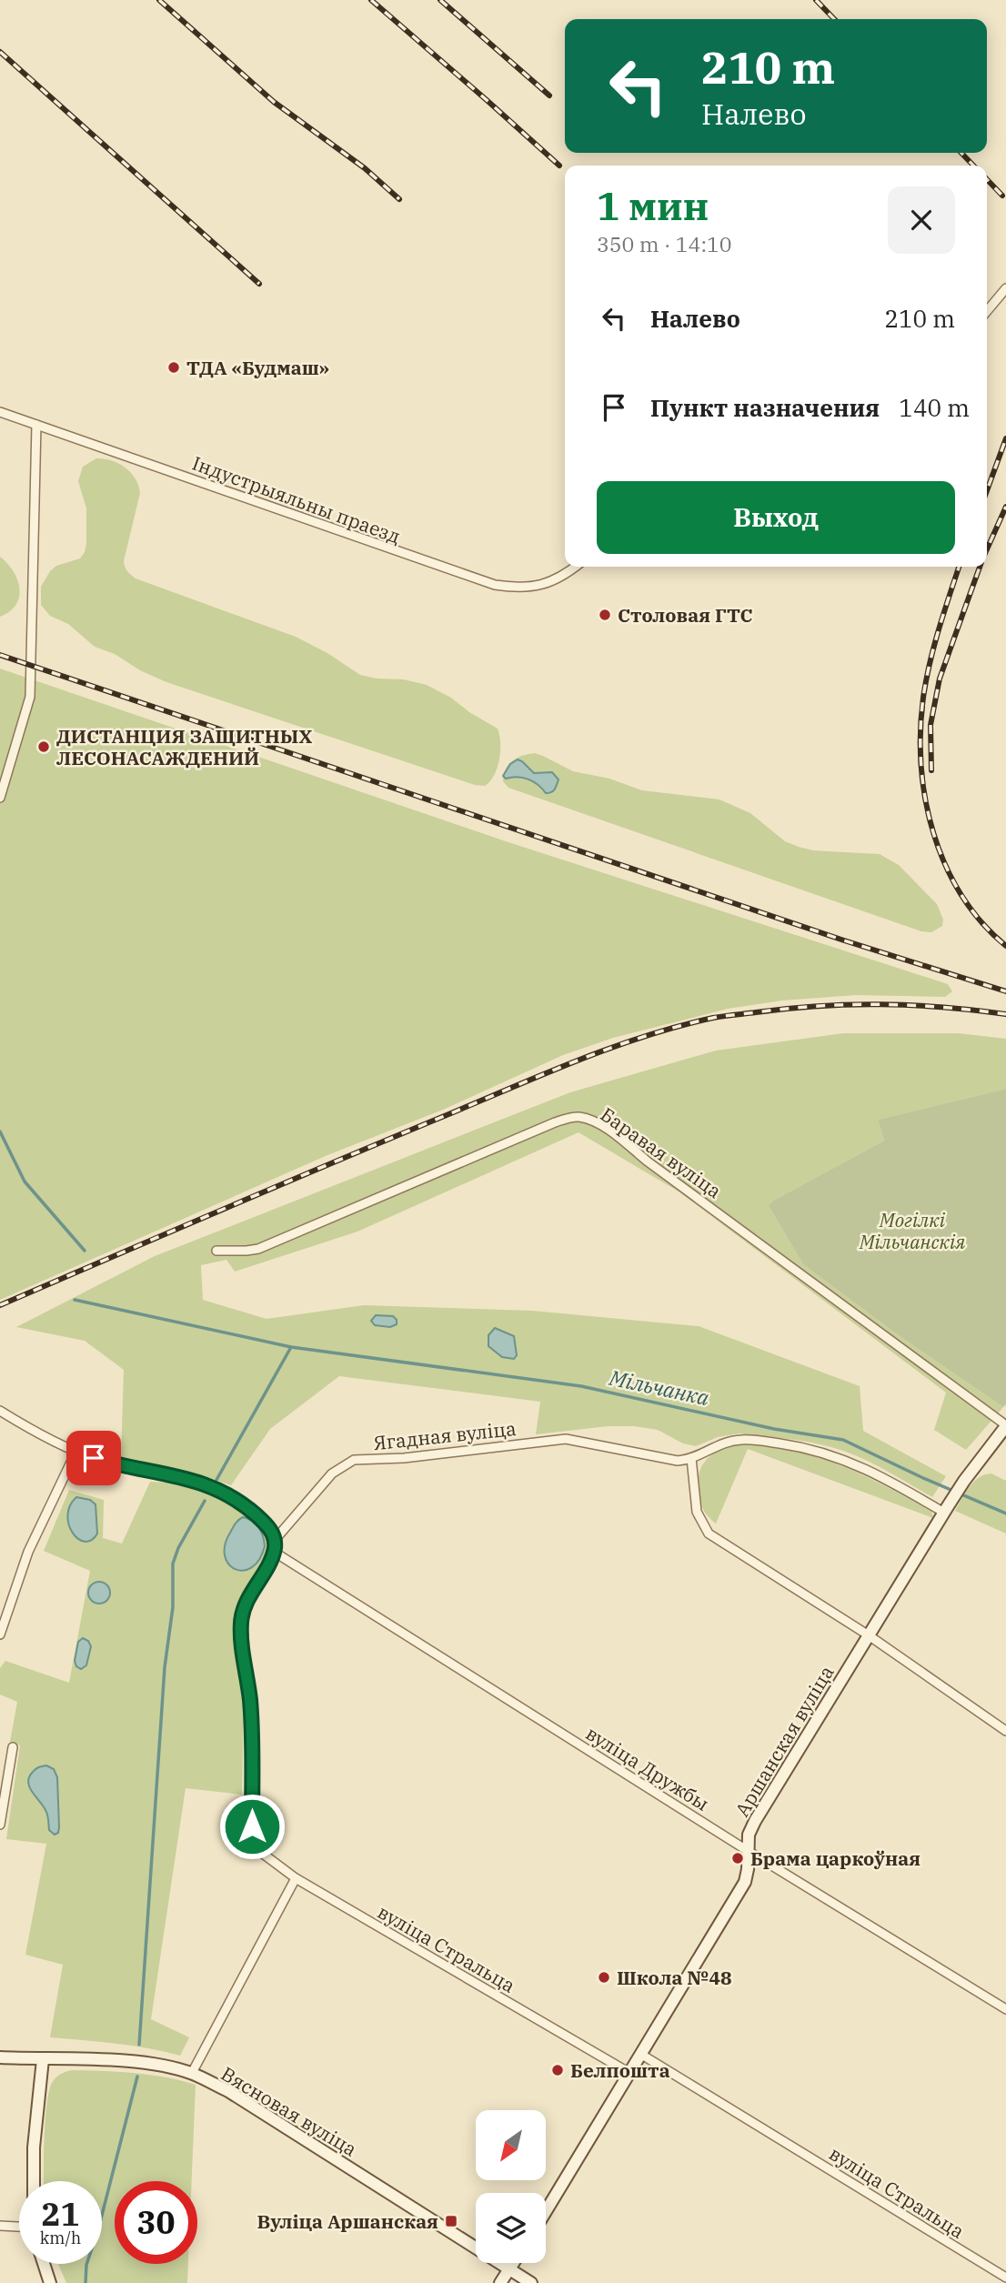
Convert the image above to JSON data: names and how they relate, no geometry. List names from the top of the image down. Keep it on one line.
{"streets":{"street":["Індустрыяльны праезд","Баравая вуліца","Ягадная вуліца","Аршанская вуліца","вуліца Дружбы","вуліца Стральца","Вясновая вуліца"]},"crossings":[["Баравая вуліца","Аршанская вуліца"],["Ягадная вуліца","Аршанская вуліца"],["Аршанская вуліца","вуліца Дружбы"],["Аршанская вуліца","вуліца Стральца"],["вуліца Дружбы","вуліца Стральца"]],"water":["Мільчанка"],"parks":["Могілкі Мільчанскія"],"places":{"other":["ТДА «Будмаш»","Столовая ГТС","ДИСТАНЦИЯ ЗАЩИТНЫХ ЛЕСОНАСАЖДЕНИЙ","Брама царкоўная","Школа №48","Белпошта"],"transit":["Вуліца Аршанская"]},"north":"bottom left","page":{"turn":["210 m","Налево"],"heading":["1 мин","350 m · 14:10"],"list":[{"name":"Налево","value":"210 m"},{"name":"Пункт назначения","value":"140 m"}],"buttons":"Выход","speed":"21 km/h","limit":"30"}}
